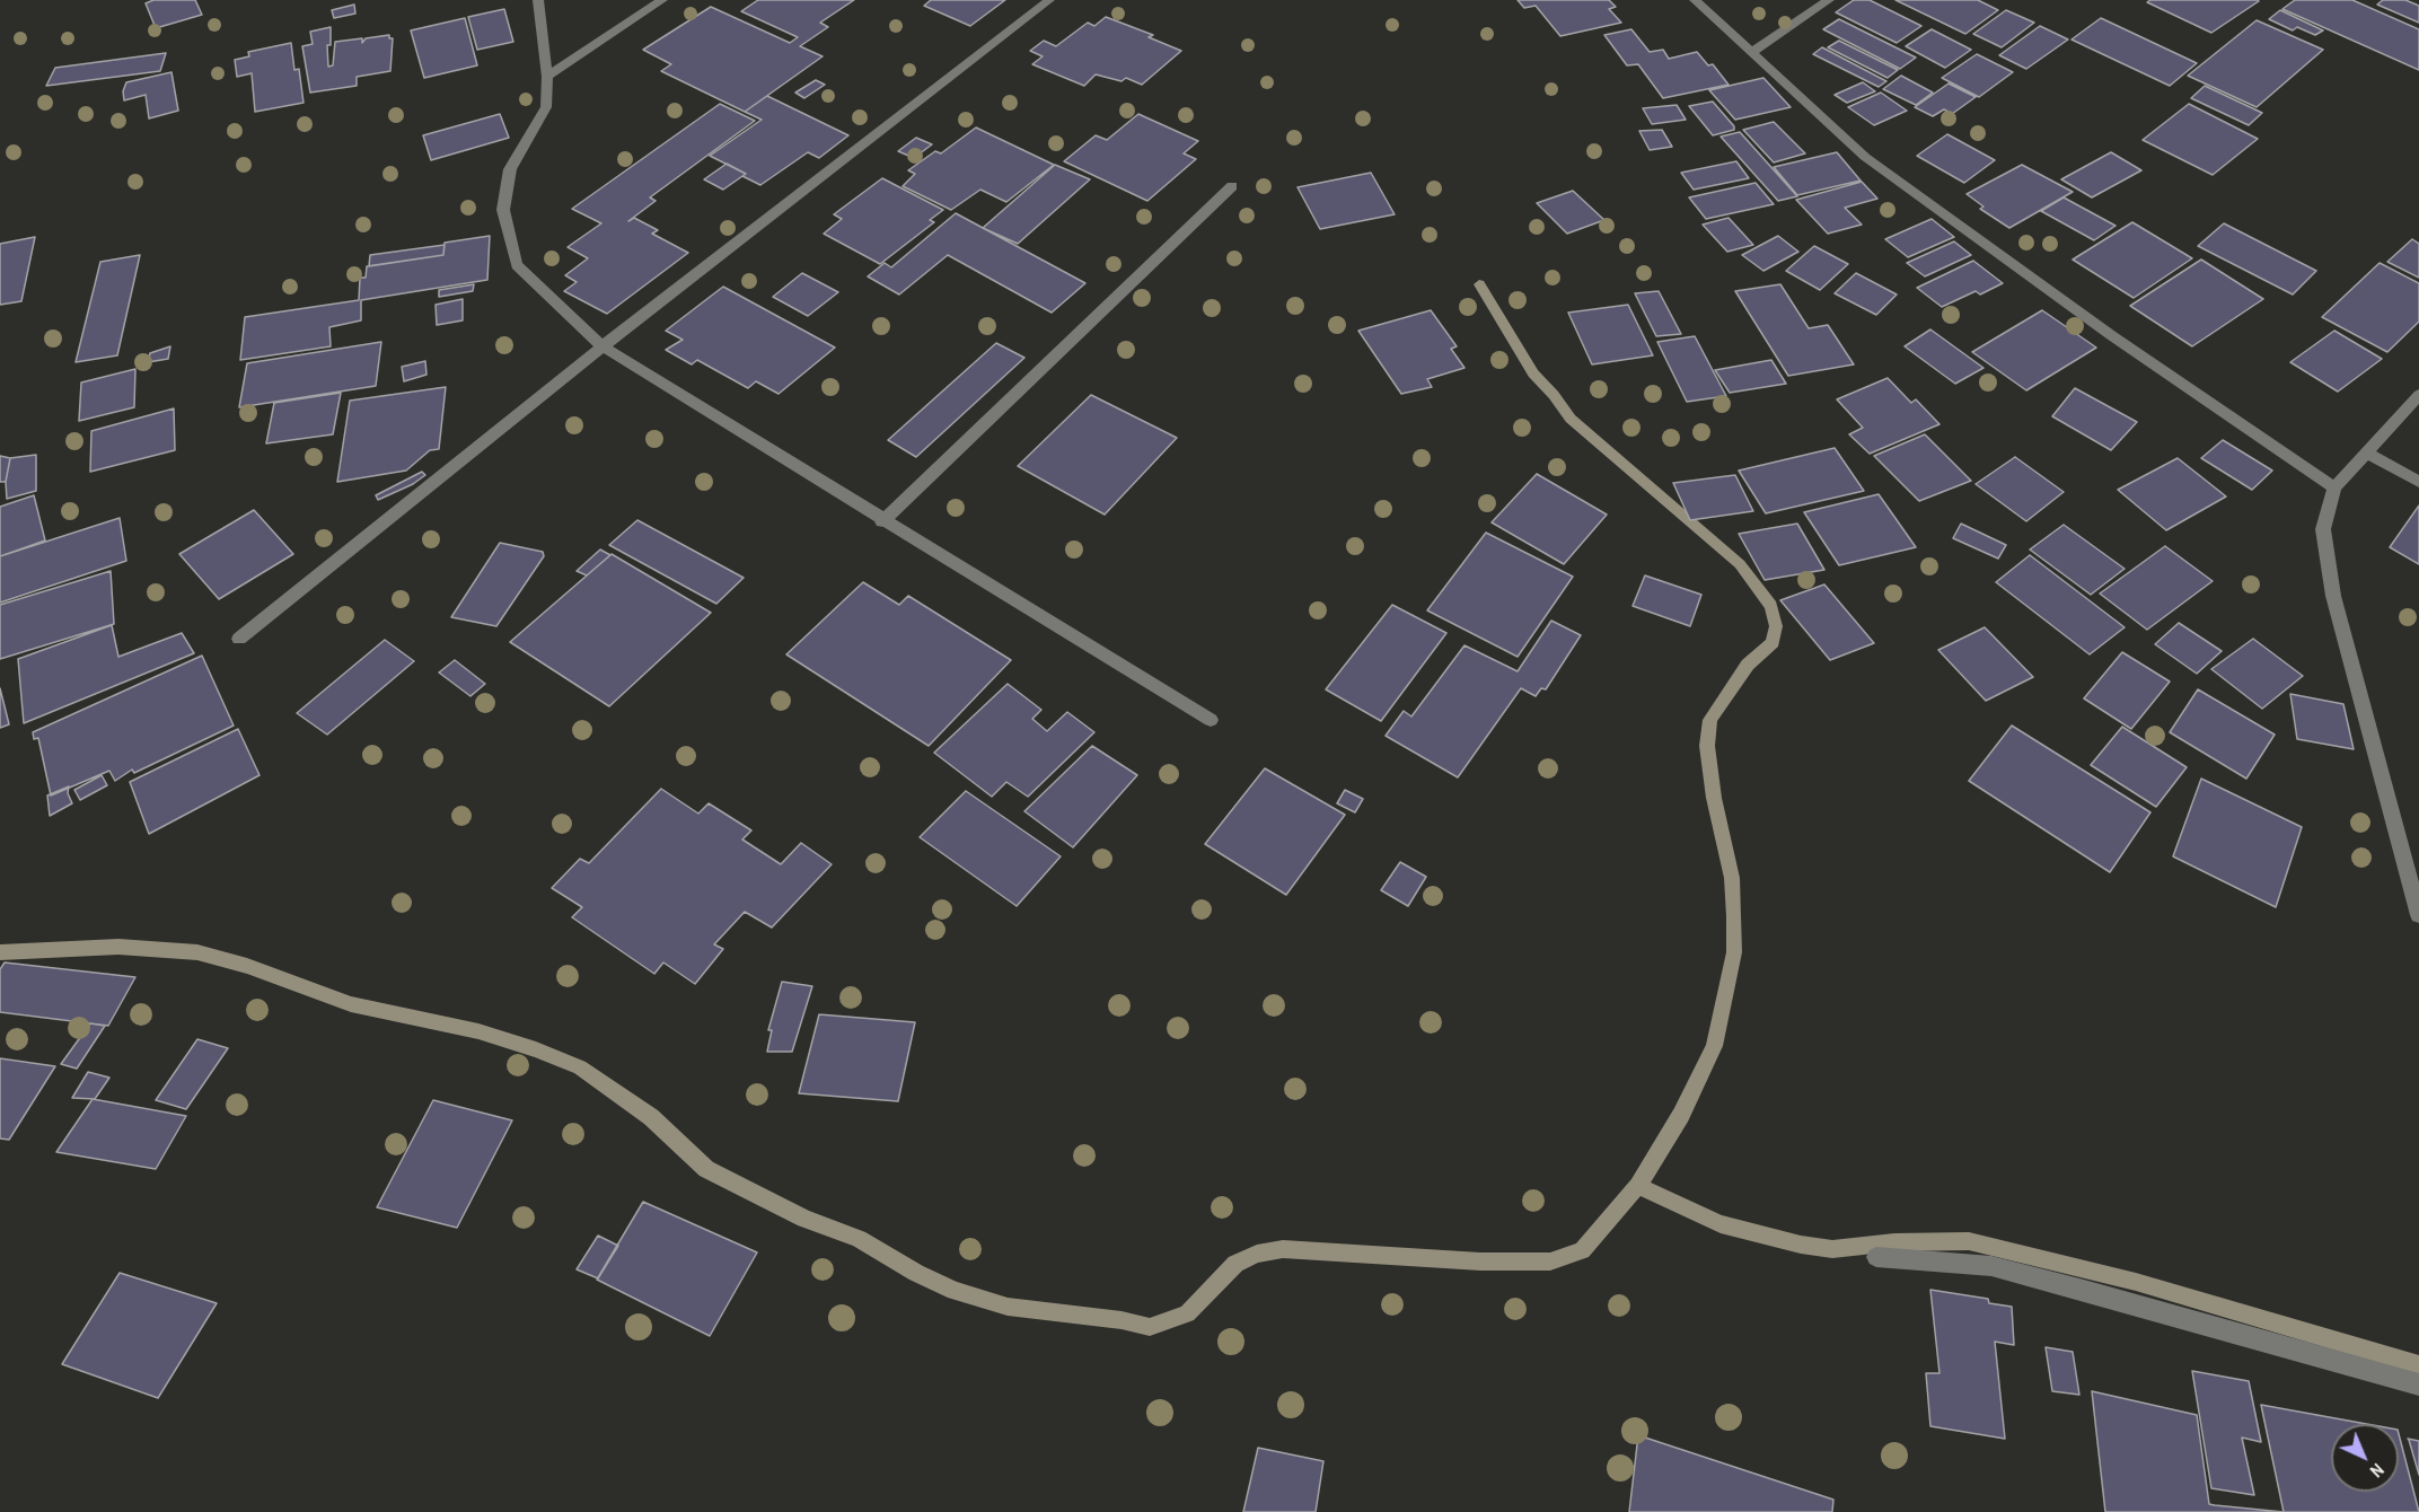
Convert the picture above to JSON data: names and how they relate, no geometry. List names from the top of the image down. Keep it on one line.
{"north":"bottom right"}
